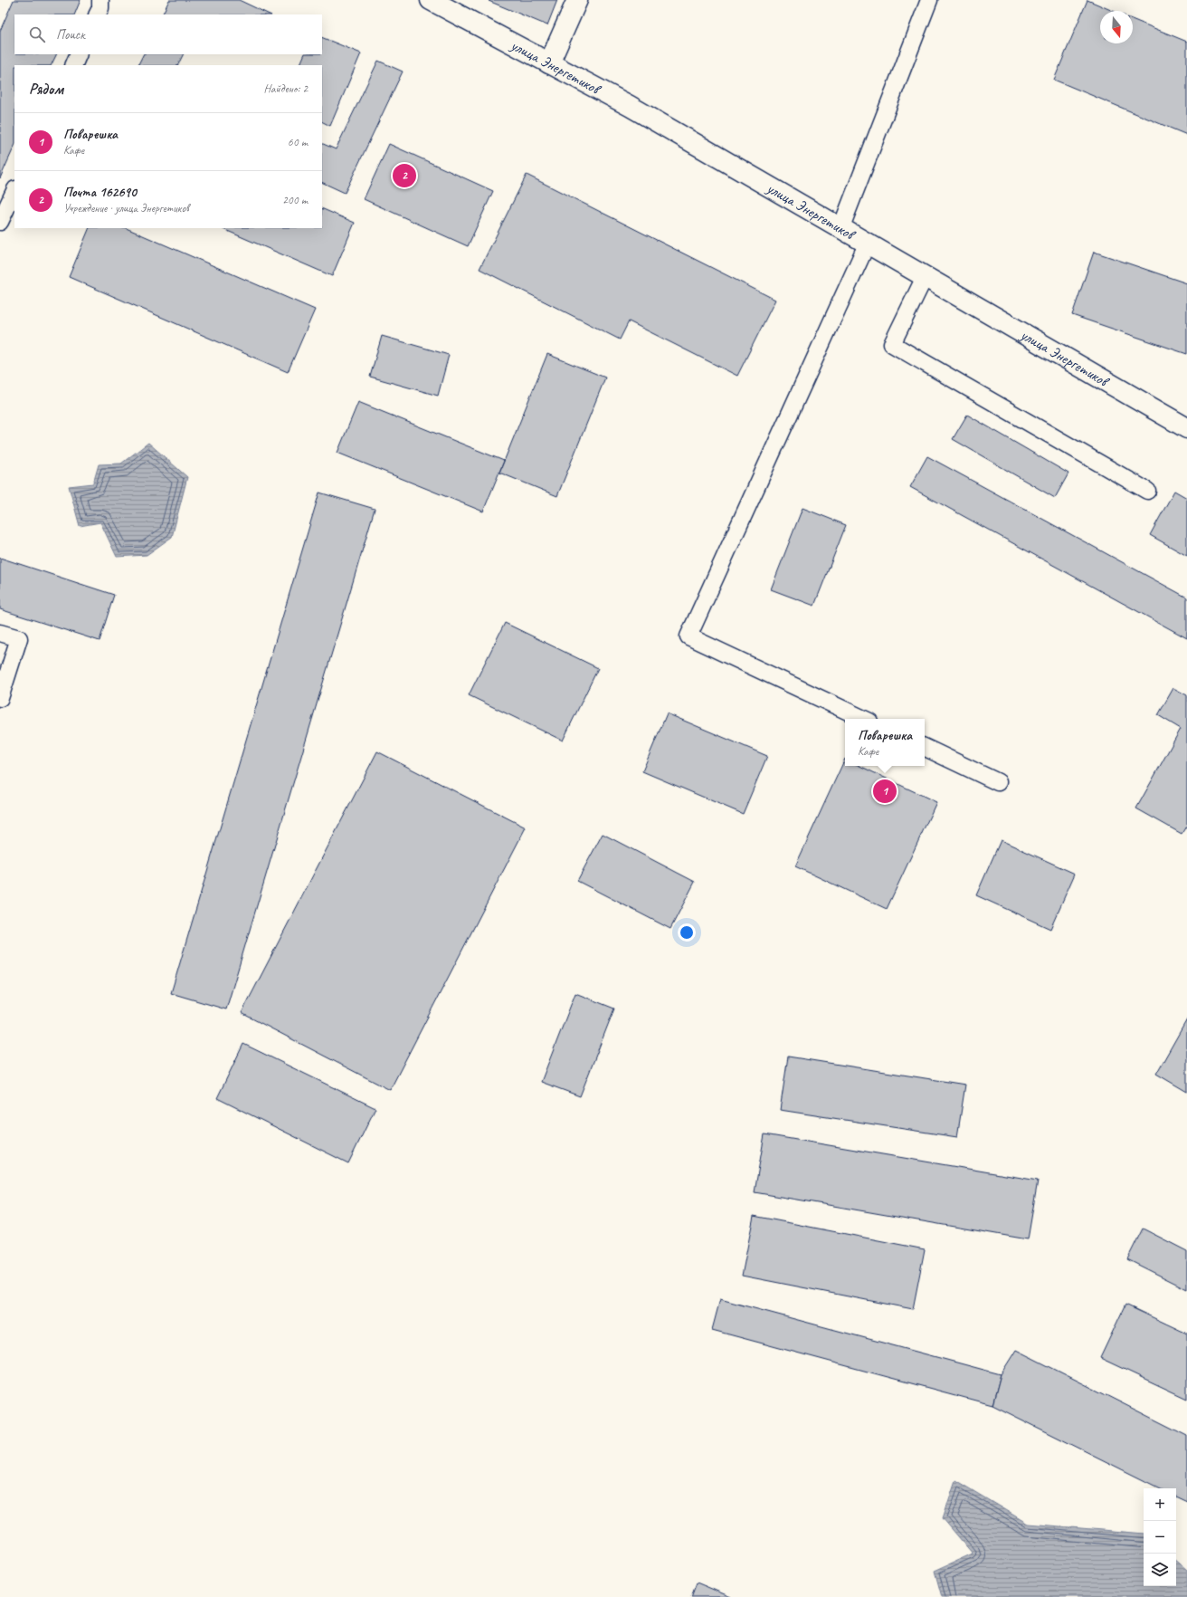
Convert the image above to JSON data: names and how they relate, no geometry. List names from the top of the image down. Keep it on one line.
{"streets":{"main road":["улица Энергетиков"]},"north":"bottom","page":{"search":"Поиск","heading":["Рядом","Найдено: 2"],"list":[{"mark":"1","name":"Поварешка","note":"Кафе","value":"60 m"},{"mark":"2","name":"Почта 162690","note":"Учреждение · улица Энергетиков","value":"200 m"}],"pins":["2","1"],"popup":["Поварешка","Кафе"],"map_buttons":["+","−"]}}
